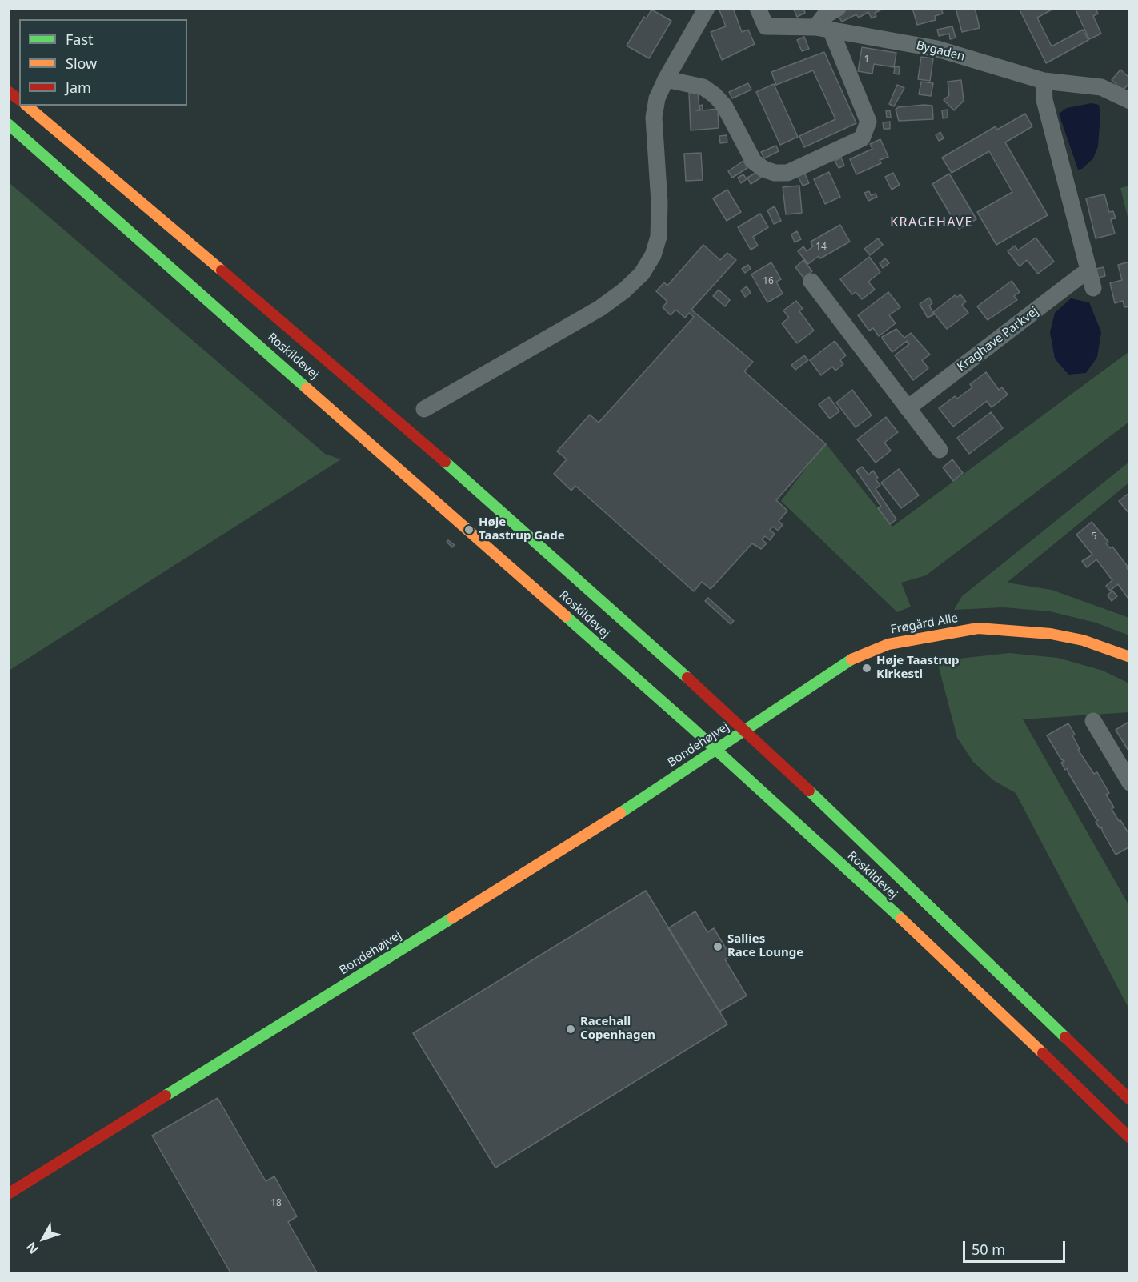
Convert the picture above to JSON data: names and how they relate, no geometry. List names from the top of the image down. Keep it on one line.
{"streets":{"main road":["Roskildevej","Frøgård Alle","Bondehøjvej"],"street":["Bygaden","Kraghave Parkvej"]},"crossings":[["Bygaden","Kraghave Parkvej"],["Roskildevej","Frøgård Alle"],["Roskildevej","Bondehøjvej"],["Frøgård Alle","Bondehøjvej"]],"districts":["KRAGEHAVE"],"places":["Høje Taastrup Gade","Høje Taastrup Kirkesti","Sallies Race Lounge","Racehall Copenhagen"],"house_numbers":["1","14","16","5","18"],"legend":["Fast","Slow","Jam"],"scale_bar":"50 m","north":"bottom left"}
